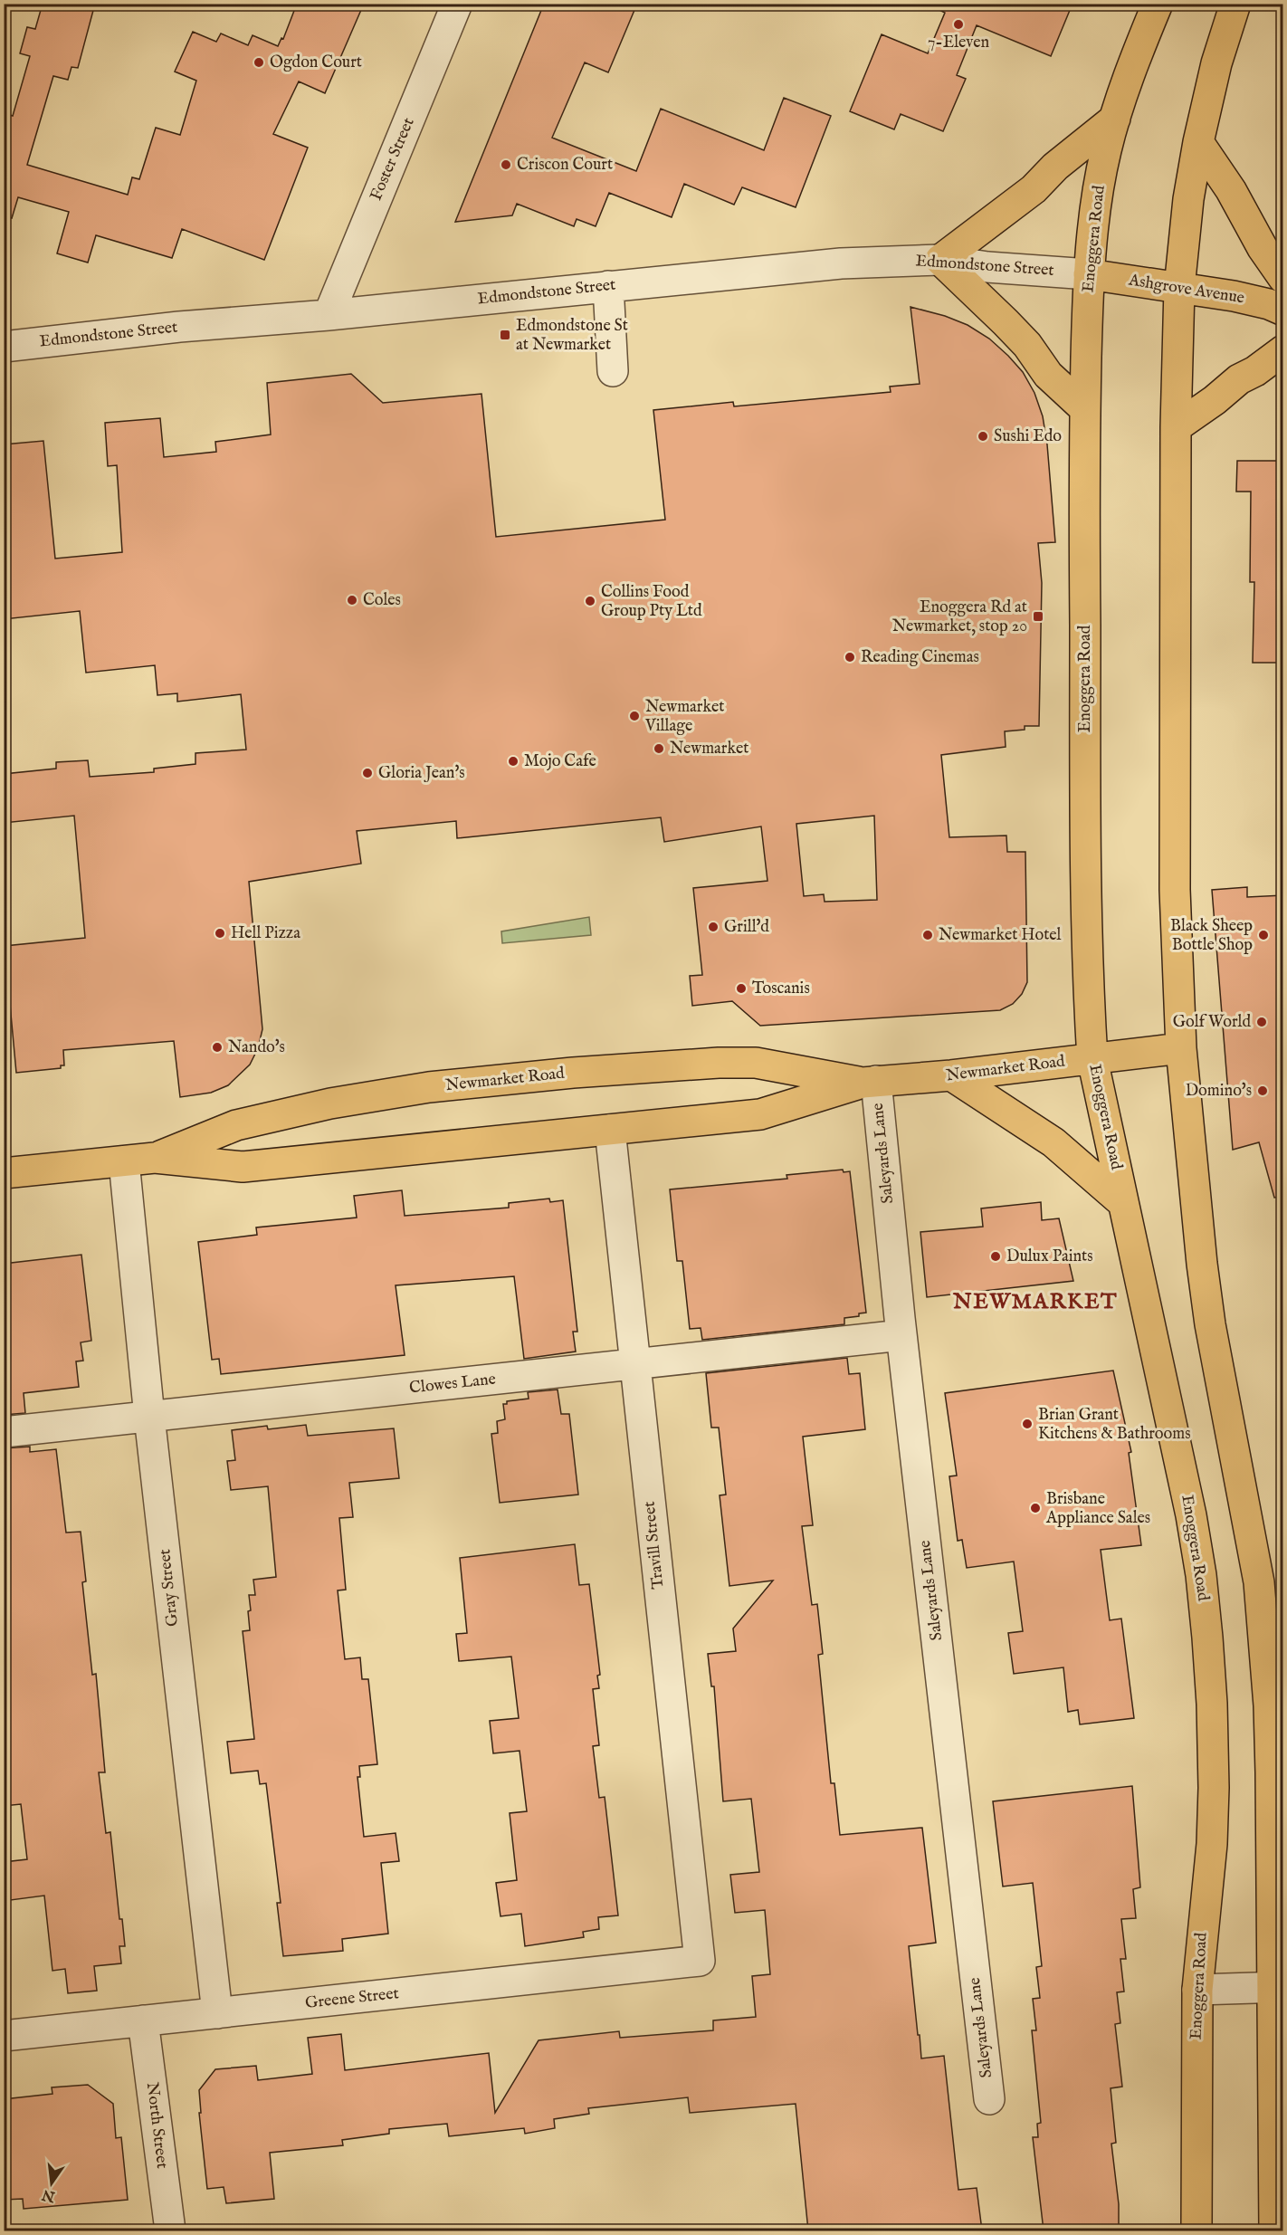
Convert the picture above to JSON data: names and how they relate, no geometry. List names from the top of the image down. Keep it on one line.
{"streets":{"main road":["Enoggera Road","Ashgrove Avenue","Newmarket Road"],"street":["Foster Street","Edmondstone Street","Saleyards Lane","Clowes Lane","Travill Street","Gray Street","Greene Street","North Street"]},"crossings":[["Foster Street","Edmondstone Street"],["Enoggera Road","Edmondstone Street"],["Enoggera Road","Ashgrove Avenue"],["Enoggera Road","Newmarket Road"],["Edmondstone Street","Ashgrove Avenue"],["Newmarket Road","Saleyards Lane"],["Newmarket Road","Travill Street"],["Newmarket Road","Gray Street"],["Saleyards Lane","Clowes Lane"],["Clowes Lane","Travill Street"],["Clowes Lane","Gray Street"],["Travill Street","Greene Street"],["Gray Street","Greene Street"],["Greene Street","North Street"]],"districts":["NEWMARKET"],"places":{"other":["7-Eleven","Ogdon Court","Criscon Court","Sushi Edo","Coles","Collins Food Group Pty Ltd","Reading Cinemas","Newmarket Village","Newmarket","Mojo Cafe","Gloria Jean's","Grill'd","Hell Pizza","Newmarket Hotel","Black Sheep Bottle Shop","Toscanis","Golf World","Nando's","Domino's","Dulux Paints","Brian Grant Kitchens & Bathrooms","Brisbane Appliance Sales"],"transit":["Edmondstone St at Newmarket","Enoggera Rd at Newmarket, stop 20"]},"north":"bottom"}
